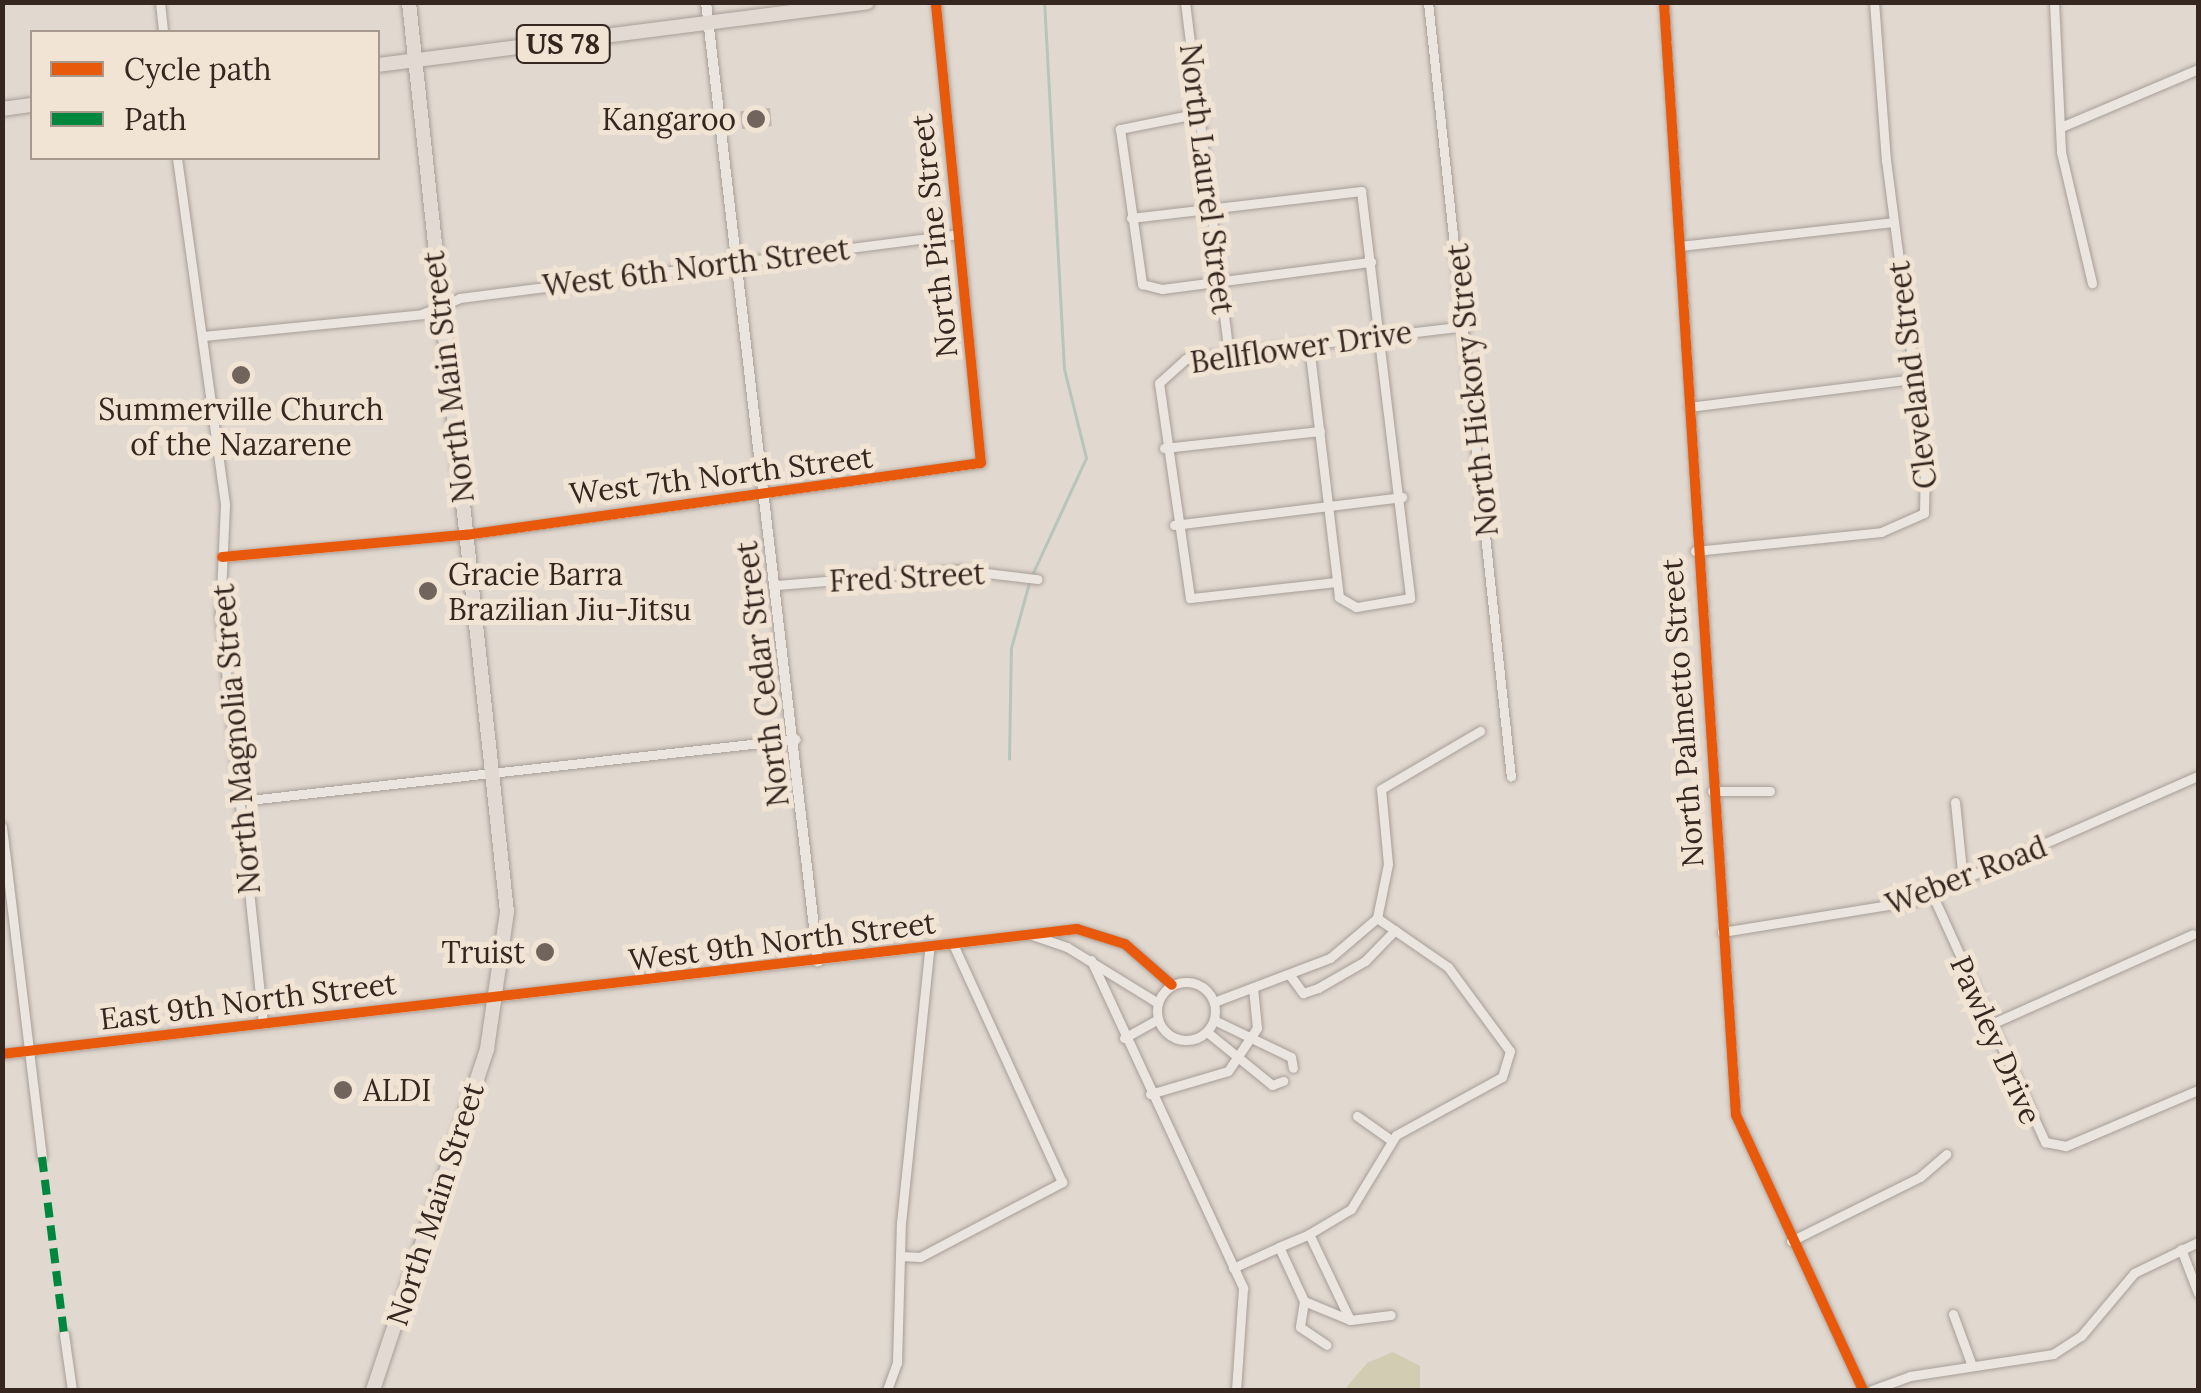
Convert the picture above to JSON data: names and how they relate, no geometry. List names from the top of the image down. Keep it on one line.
{"streets":{"main road":["US 78","North Main Street"],"street":["North Laurel Street","North Pine Street","West 6th North Street","Bellflower Drive","Cleveland Street","North Hickory Street","West 7th North Street","Fred Street","North Cedar Street","North Palmetto Street","North Magnolia Street","Weber Road","West 9th North Street","East 9th North Street","Pawley Drive"]},"crossings":[["US 78","North Main Street"],["US 78","North Cedar Street"],["North Laurel Street","Bellflower Drive"],["North Pine Street","West 6th North Street"],["North Pine Street","West 7th North Street"],["West 6th North Street","North Main Street"],["West 6th North Street","North Cedar Street"],["West 6th North Street","North Magnolia Street"],["Bellflower Drive","North Hickory Street"],["Cleveland Street","North Palmetto Street"],["North Main Street","West 7th North Street"],["North Main Street","West 9th North Street"],["North Main Street","East 9th North Street"],["West 7th North Street","North Cedar Street"],["West 7th North Street","North Magnolia Street"],["Fred Street","North Cedar Street"],["North Cedar Street","West 9th North Street"],["North Palmetto Street","Weber Road"],["North Magnolia Street","East 9th North Street"],["Weber Road","Pawley Drive"],["West 9th North Street","East 9th North Street"]],"places":["Kangaroo","Summerville Church of the Nazarene","Gracie Barra Brazilian Jiu-Jitsu","Truist","ALDI"],"legend":["Cycle path","Path"]}
